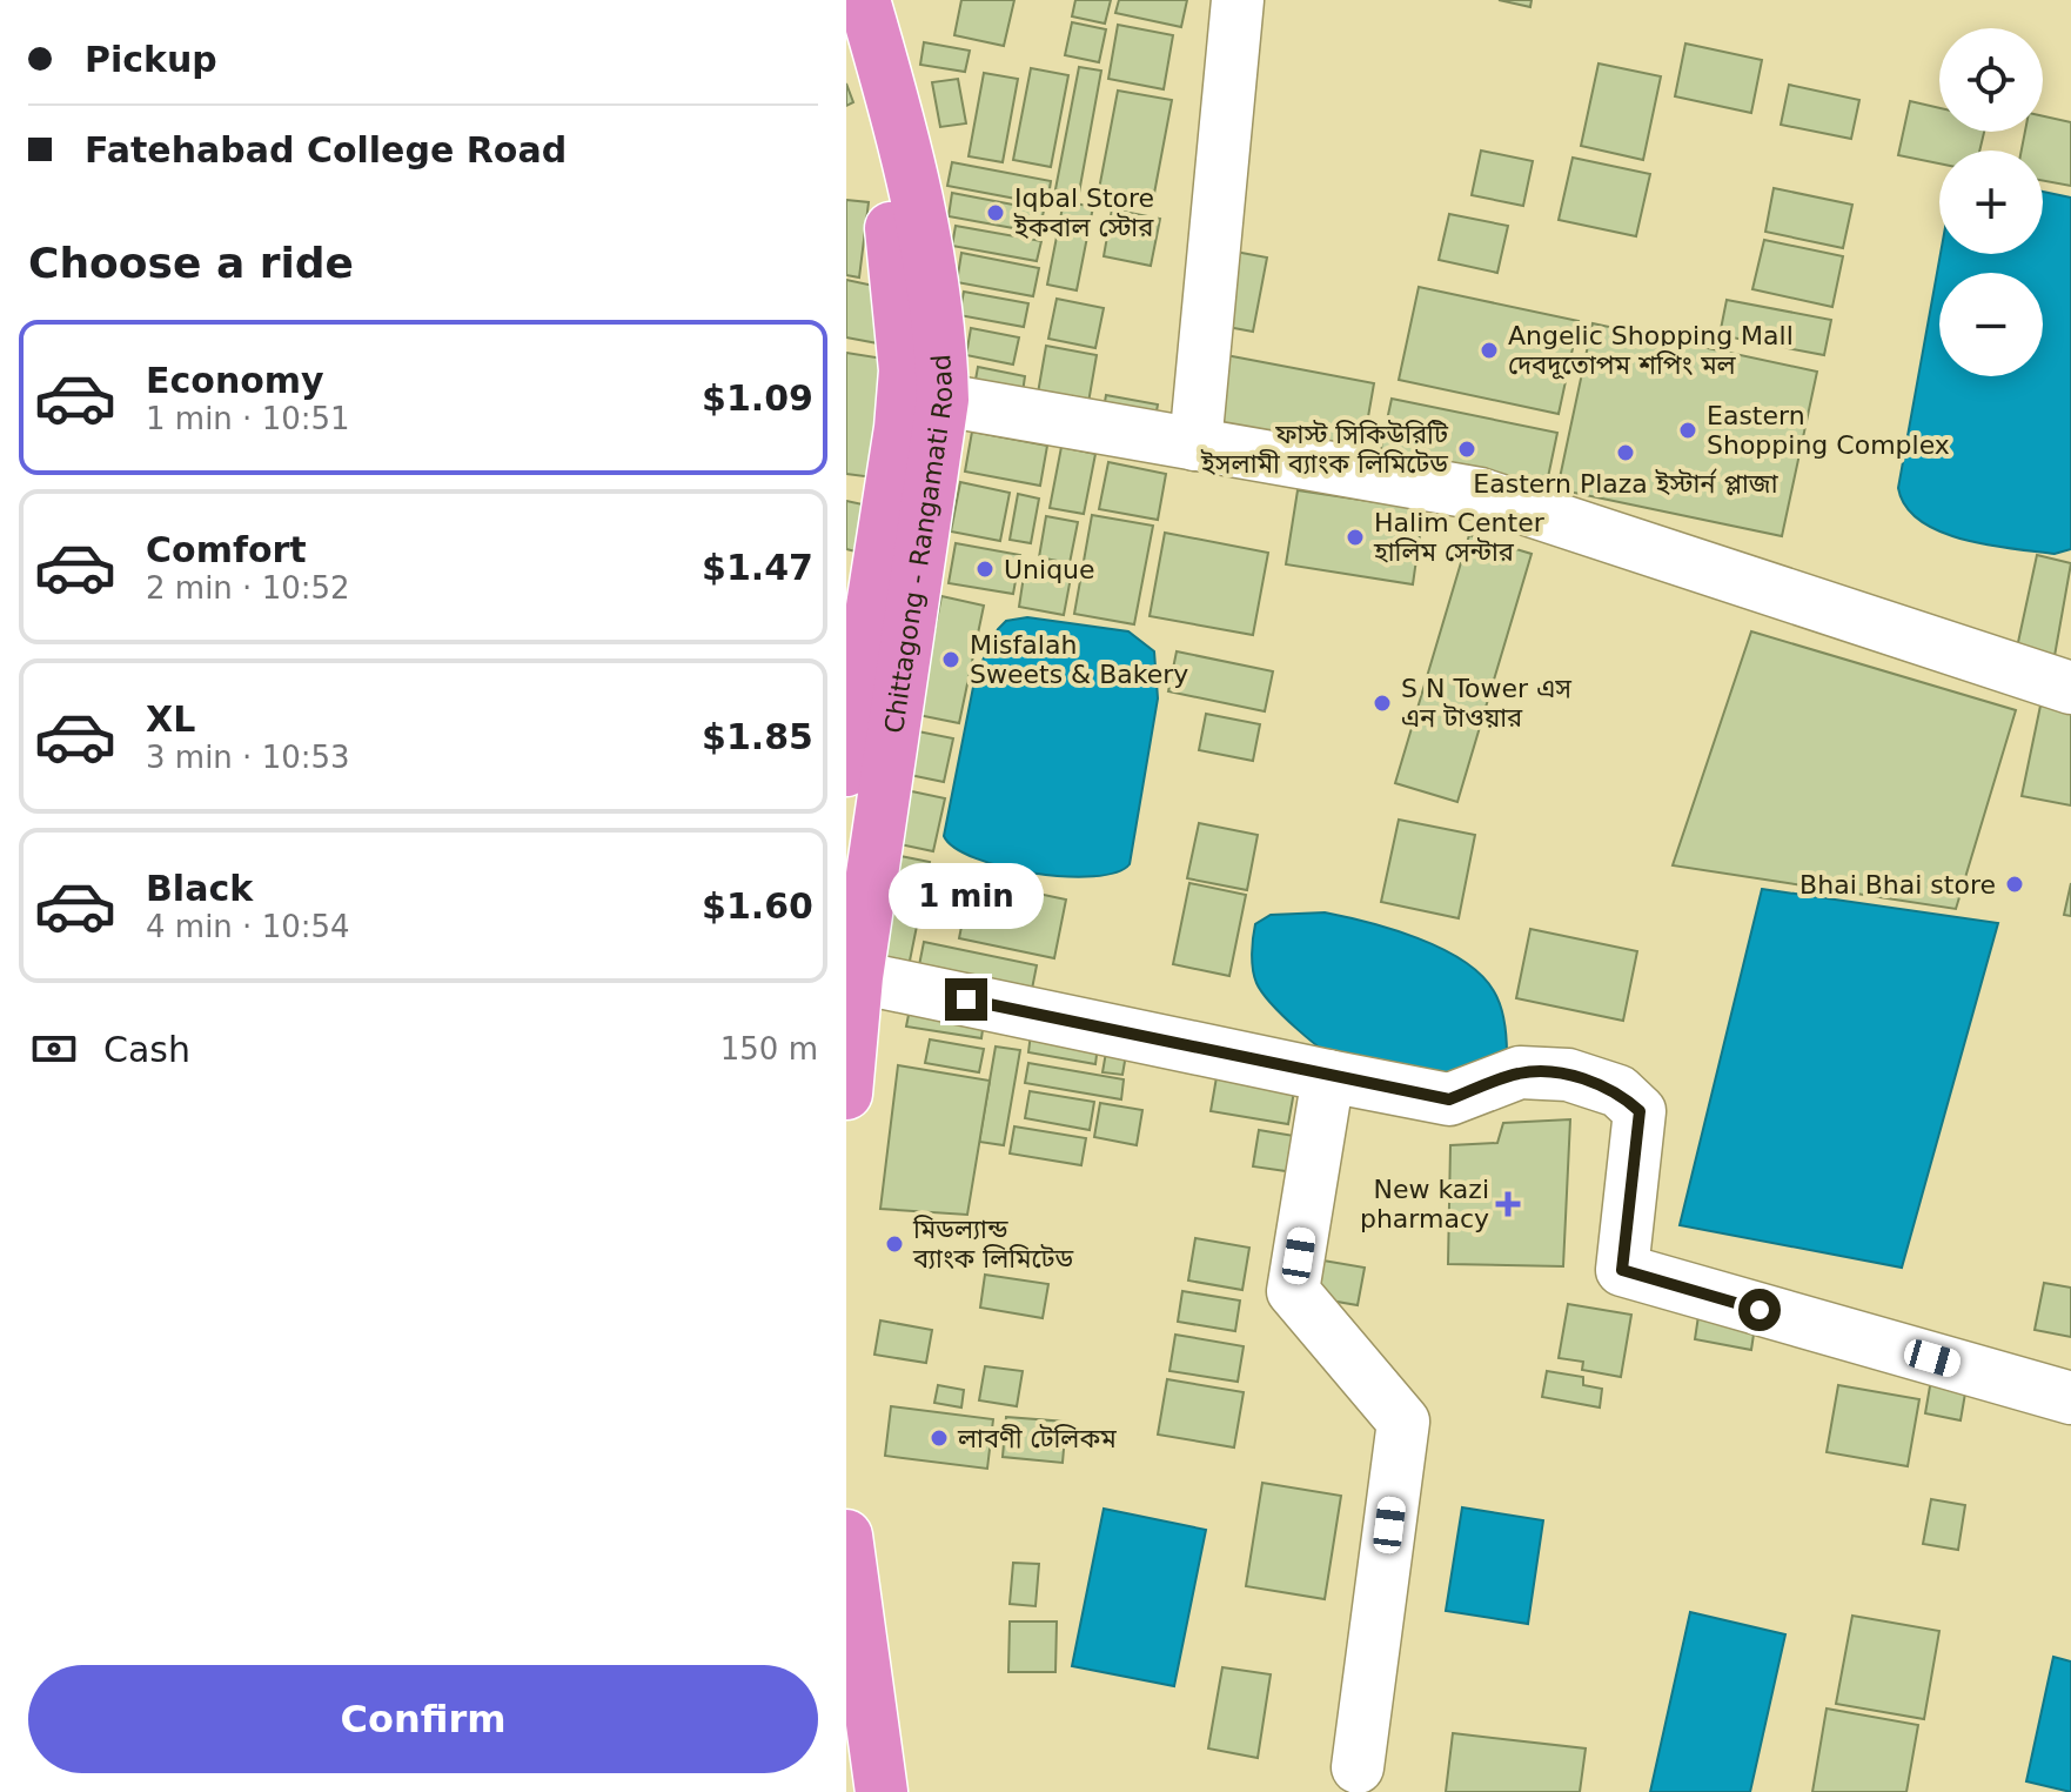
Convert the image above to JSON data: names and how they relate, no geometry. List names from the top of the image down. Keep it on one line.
{"streets":{"highway":["Chittagong - Rangamati Road"]},"places":{"other":["Iqbal Store ইকবাল স্টোর","Angelic Shopping Mall দেবদূতোপম শপিং মল","Eastern Shopping Complex","ফাস্ট সিকিউরিটি ইসলামী ব্যাংক লিমিটেড","Eastern Plaza ইস্টার্ন প্লাজা","Halim Center হালিম সেন্টার","Unique","Misfalah Sweets & Bakery","S N Tower এস এন টাওয়ার","Bhai Bhai store","মিডল্যান্ড ব্যাংক লিমিটেড","লাবণী টেলিকম"],"health":["New kazi pharmacy"]},"page":{"banner":["Pickup","Fatehabad College Road"],"map_buttons":["+","−"],"heading":"Choose a ride","list":[{"name":"Economy","note":"1 min · 10:51","value":"$1.09"},{"name":"Comfort","note":"2 min · 10:52","value":"$1.47"},{"name":"XL","note":"3 min · 10:53","value":"$1.85"},{"name":"Black","note":"4 min · 10:54","value":"$1.60"}],"bubble":"1 min","pay":["Cash","150 m"],"buttons":"Confirm"}}
